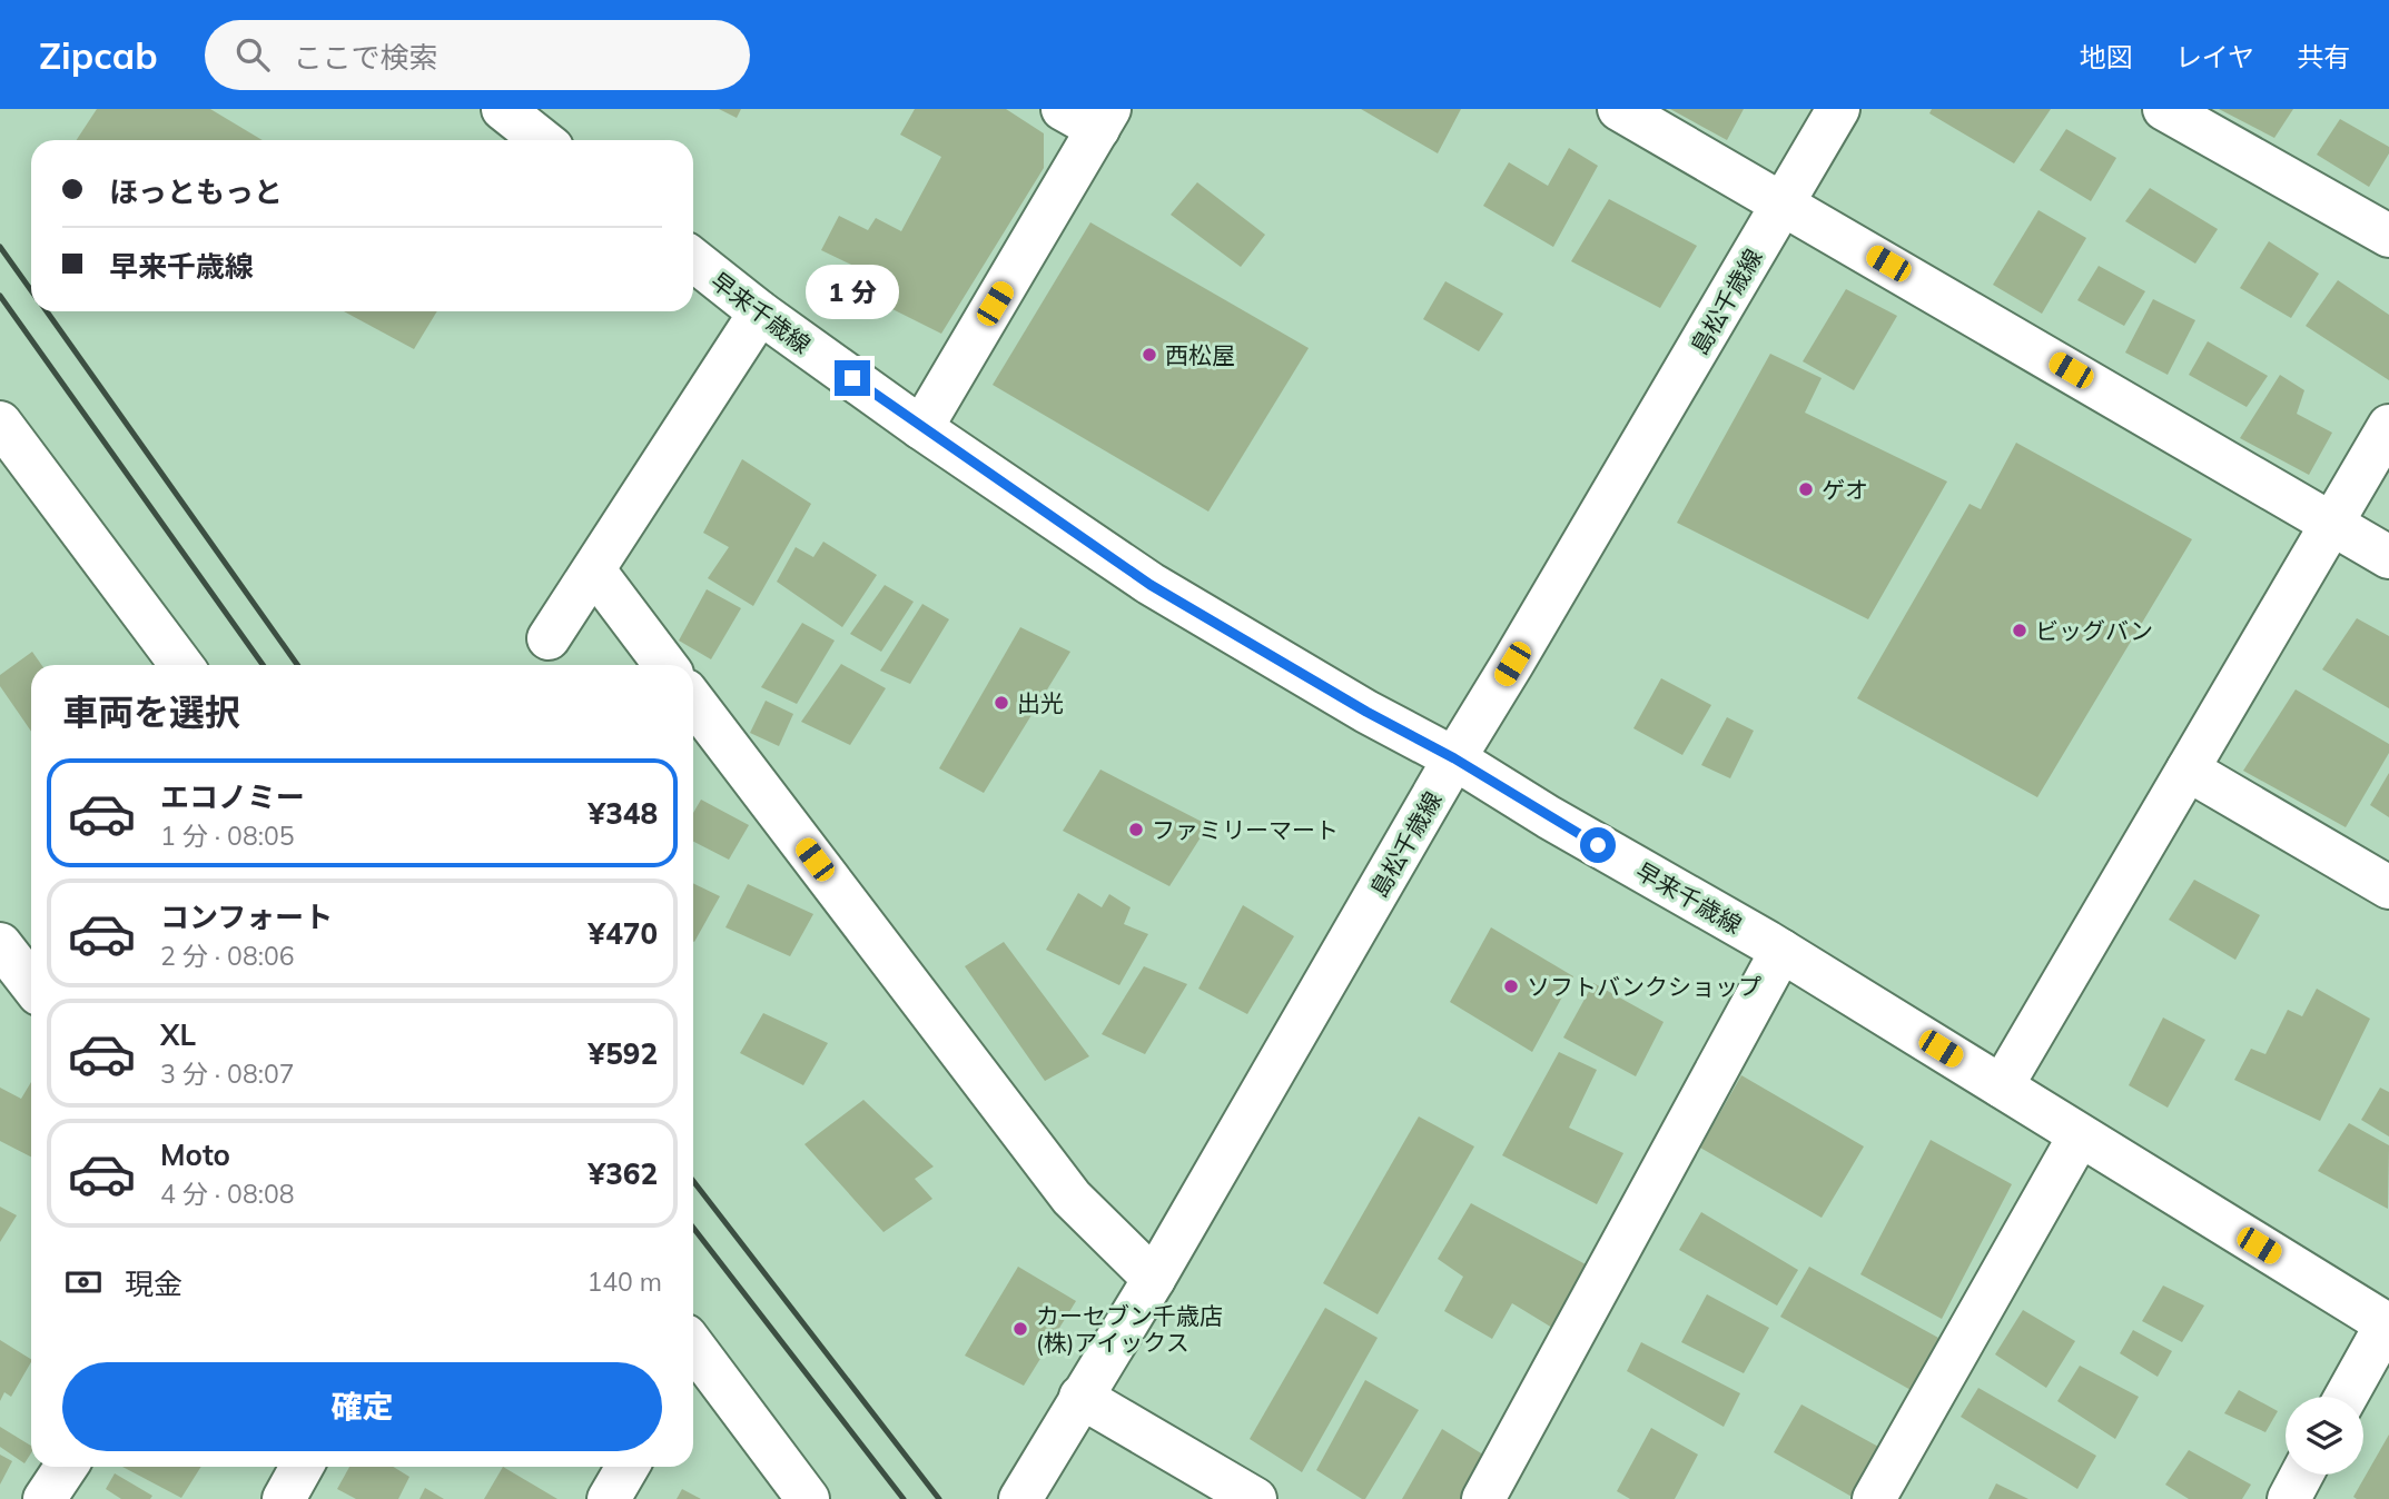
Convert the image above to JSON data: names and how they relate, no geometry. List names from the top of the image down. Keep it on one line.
{"streets":{"street":["島松千歳線","早来千歳線"]},"crossings":[["島松千歳線","早来千歳線"]],"places":["西松屋","ゲオ","ビッグバン","出光","ファミリーマート","ソフトバンクショップ","カーセブン千歳店 (株)アイックス"],"page":{"header":"Zipcab","search":"ここで検索","nav":["地図","レイヤ","共有"],"banner":["ほっともっと","早来千歳線"],"bubble":"1 分","heading":"車両を選択","list":[{"name":"エコノミー","note":"1 分 · 08:05","value":"¥348"},{"name":"コンフォート","note":"2 分 · 08:06","value":"¥470"},{"name":"XL","note":"3 分 · 08:07","value":"¥592"},{"name":"Moto","note":"4 分 · 08:08","value":"¥362"}],"pay":["現金","140 m"],"buttons":"確定"}}
